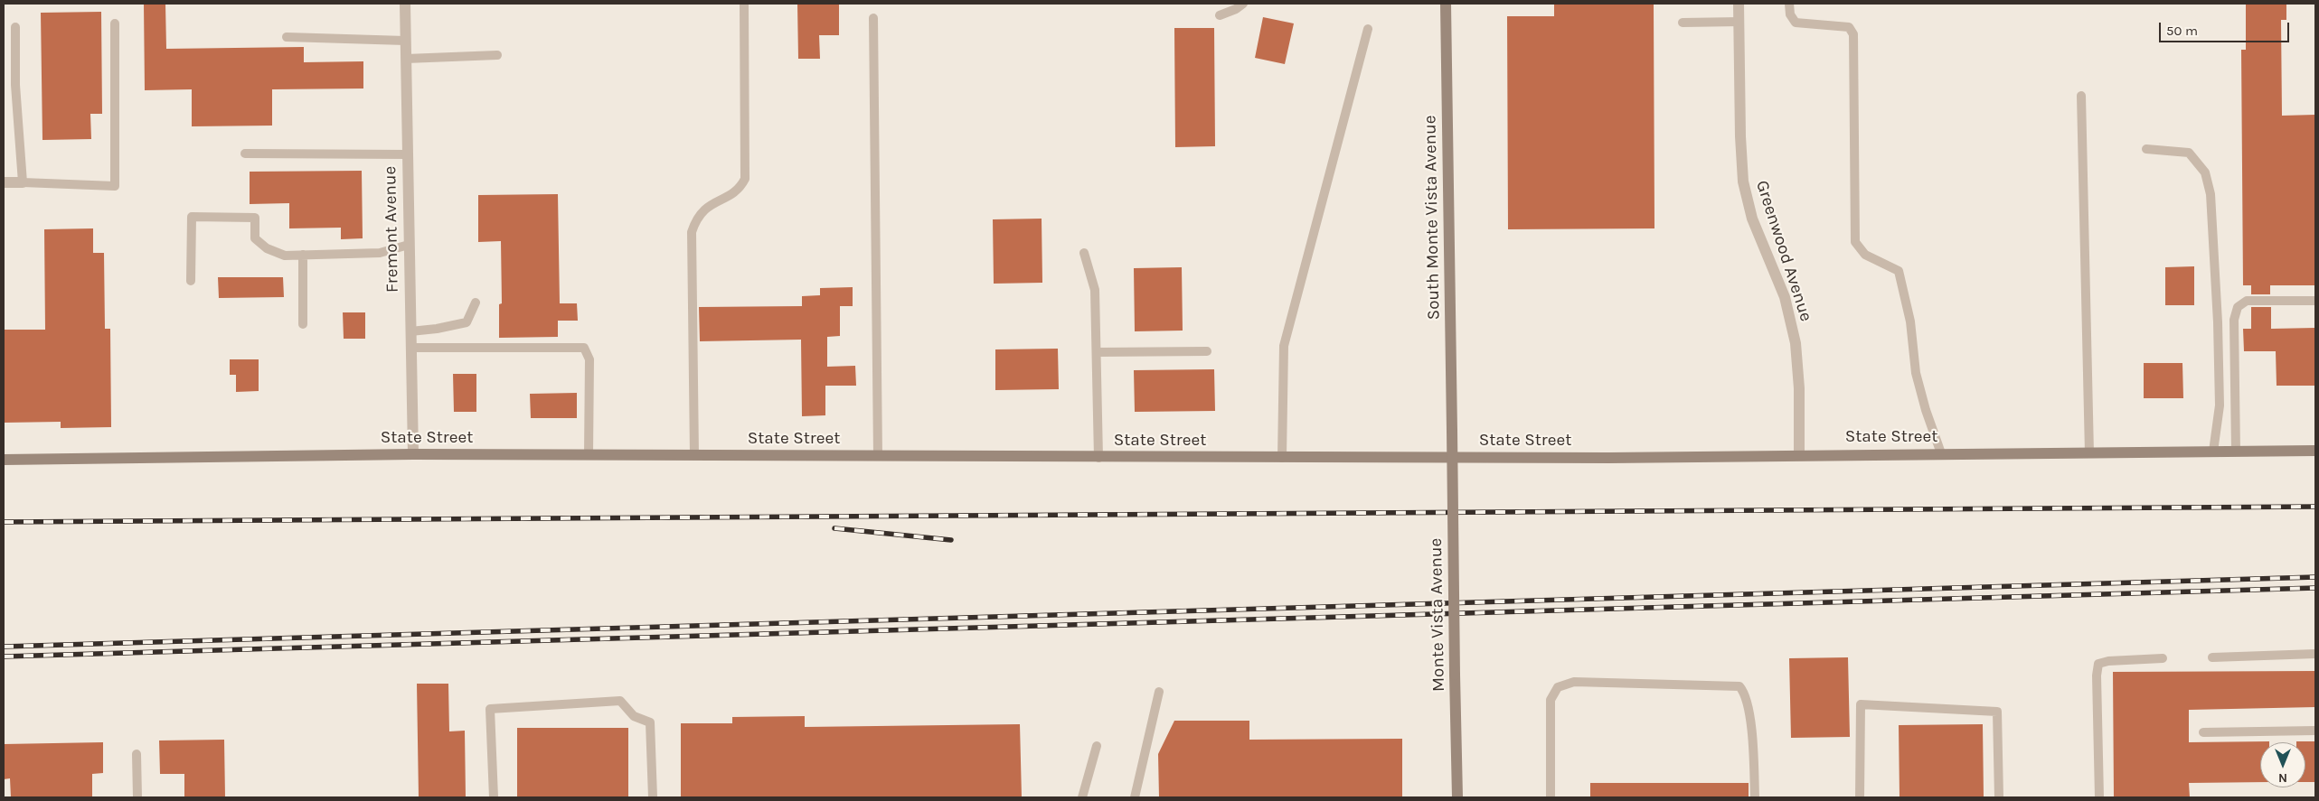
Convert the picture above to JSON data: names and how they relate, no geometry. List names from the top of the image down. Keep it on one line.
{"streets":{"street":["South Monte Vista Avenue","Fremont Avenue","Greenwood Avenue","State Street","Monte Vista Avenue"]},"crossings":[["South Monte Vista Avenue","Monte Vista Avenue"],["Fremont Avenue","State Street"],["Greenwood Avenue","State Street"]],"scale_bar":"50 m","north":"bottom"}
